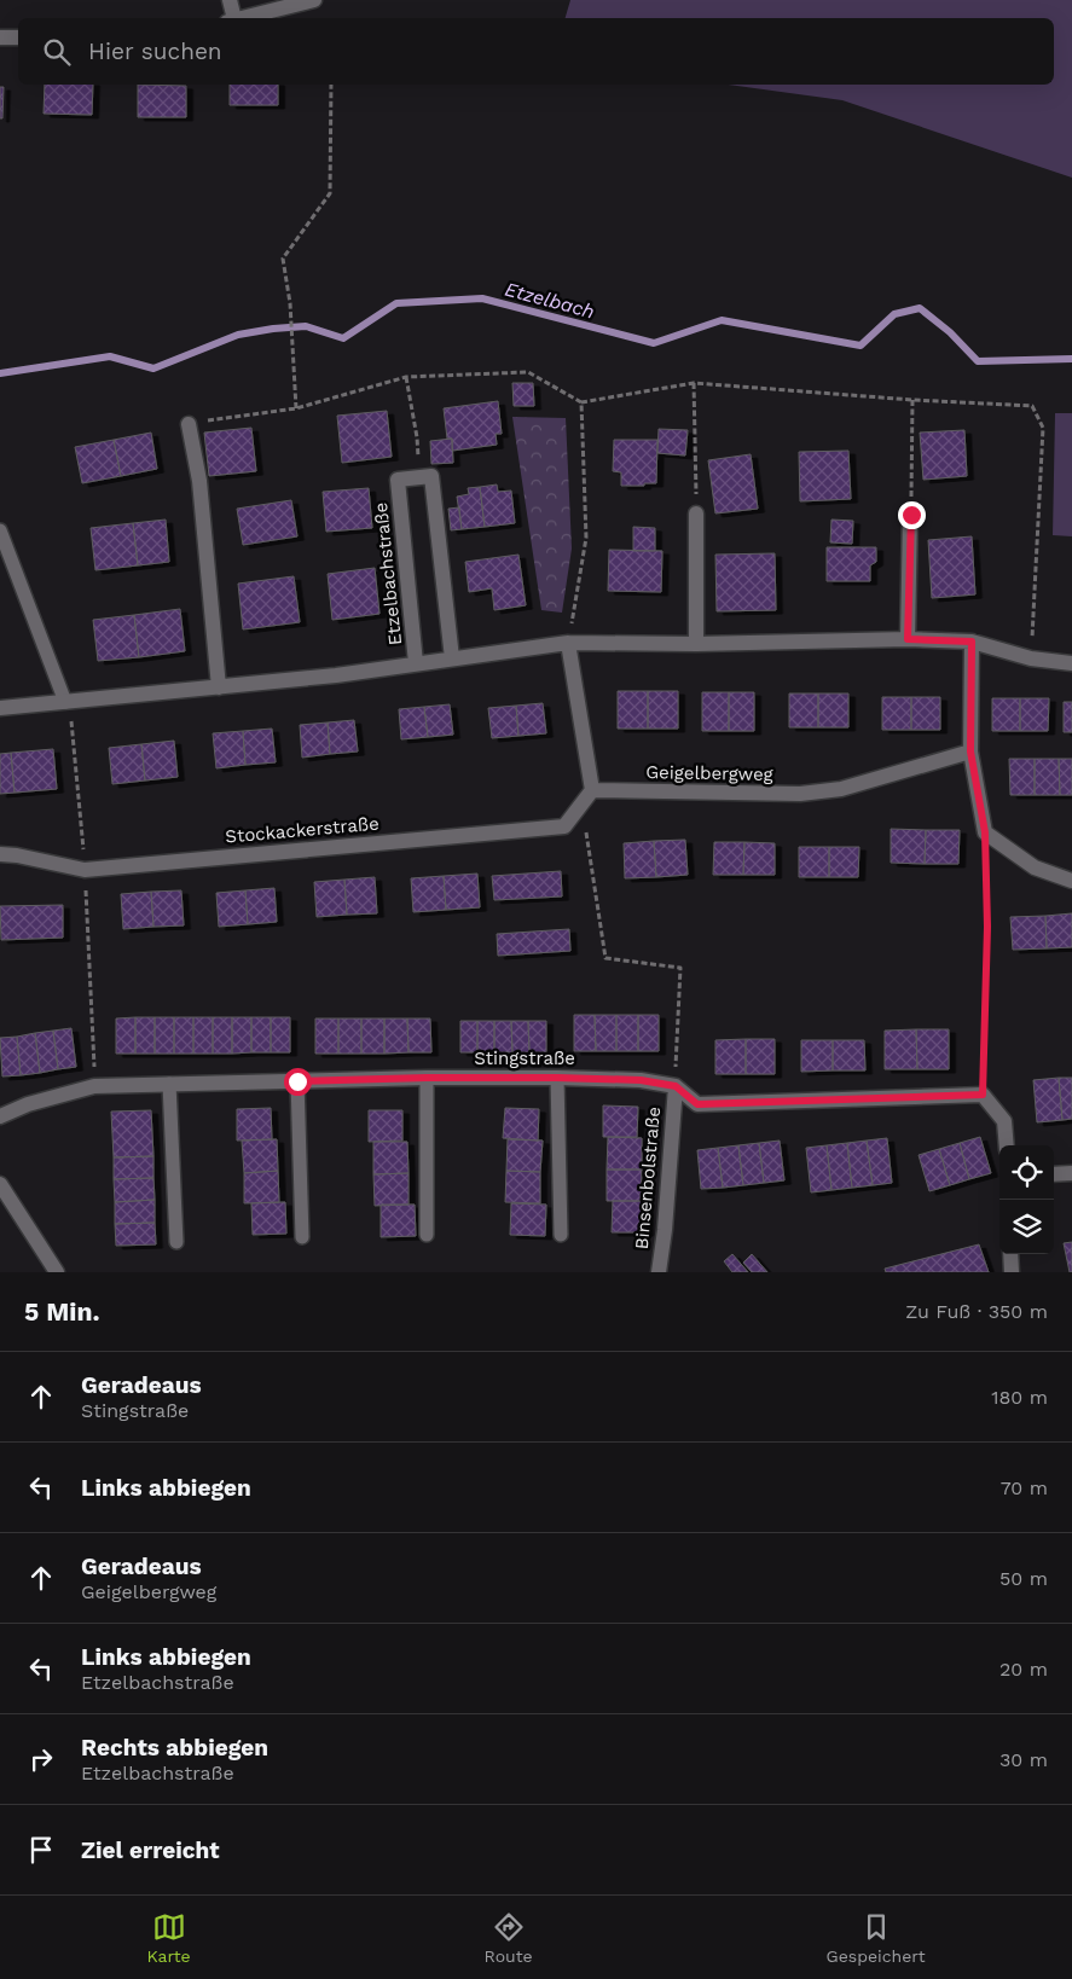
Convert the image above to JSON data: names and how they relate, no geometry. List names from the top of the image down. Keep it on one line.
{"streets":{"street":["Etzelbachstraße","Geigelbergweg","Stockackerstraße","Stingstraße","Binsenbolstraße"]},"crossings":[["Geigelbergweg","Stockackerstraße"],["Stingstraße","Binsenbolstraße"]],"water":["Etzelbach"],"page":{"search":"Hier suchen","heading":["5 Min.","Zu Fuß · 350 m"],"list":[["Geradeaus","Stingstraße","180 m"],["Links abbiegen","70 m"],["Geradeaus","Geigelbergweg","50 m"],["Links abbiegen","Etzelbachstraße","20 m"],["Rechts abbiegen","Etzelbachstraße","30 m"],"Ziel erreicht"],"nav":["Karte","Route","Gespeichert"]}}
